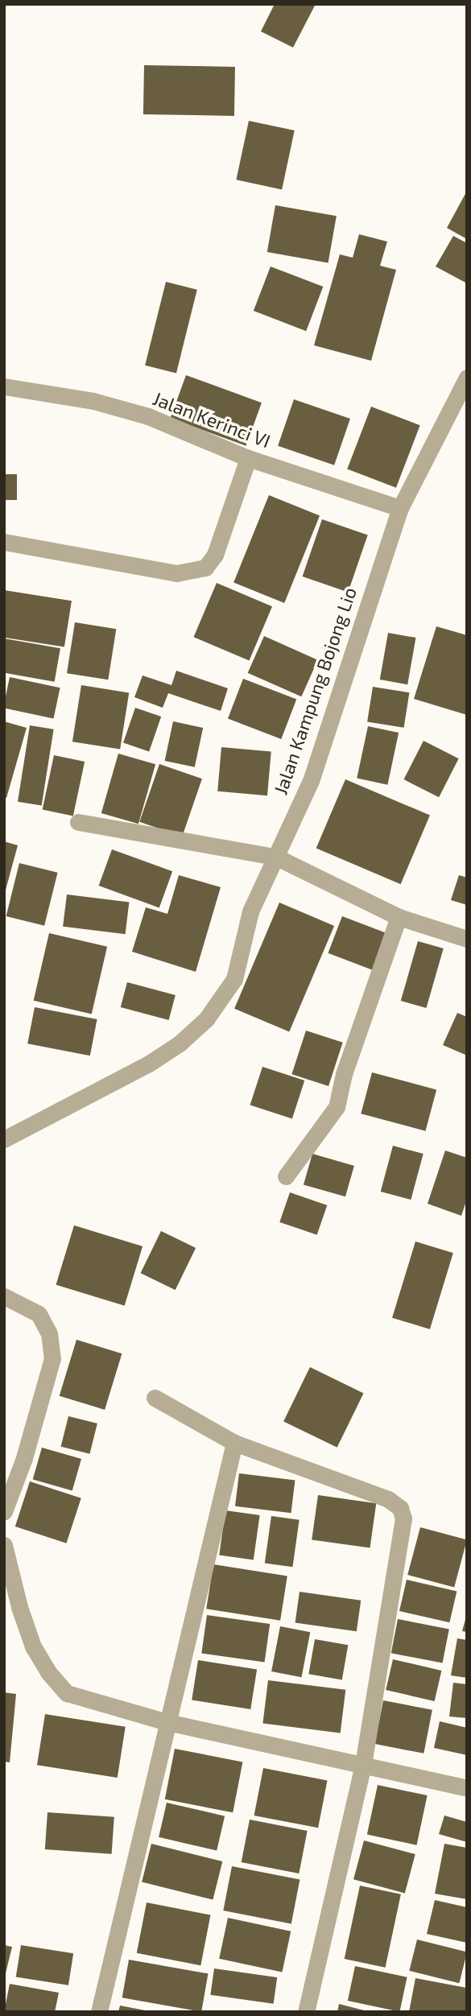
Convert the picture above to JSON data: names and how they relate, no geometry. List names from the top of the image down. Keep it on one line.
{"streets":{"street":["Jalan Kerinci VI","Jalan Kampung Bojong Lio"]},"crossings":[["Jalan Kerinci VI","Jalan Kampung Bojong Lio"]]}
